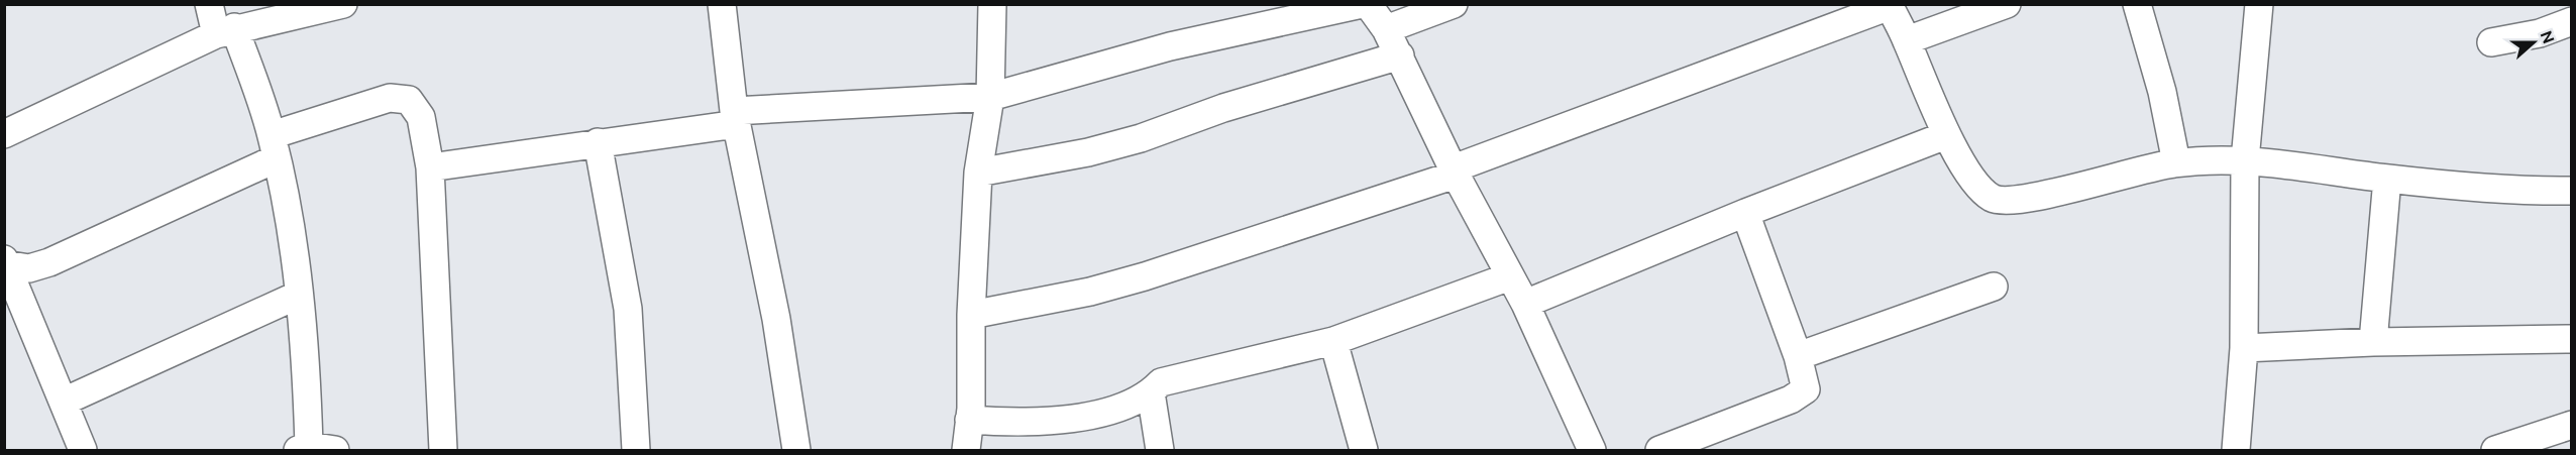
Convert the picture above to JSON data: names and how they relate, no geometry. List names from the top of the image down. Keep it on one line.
{"north":"right"}
